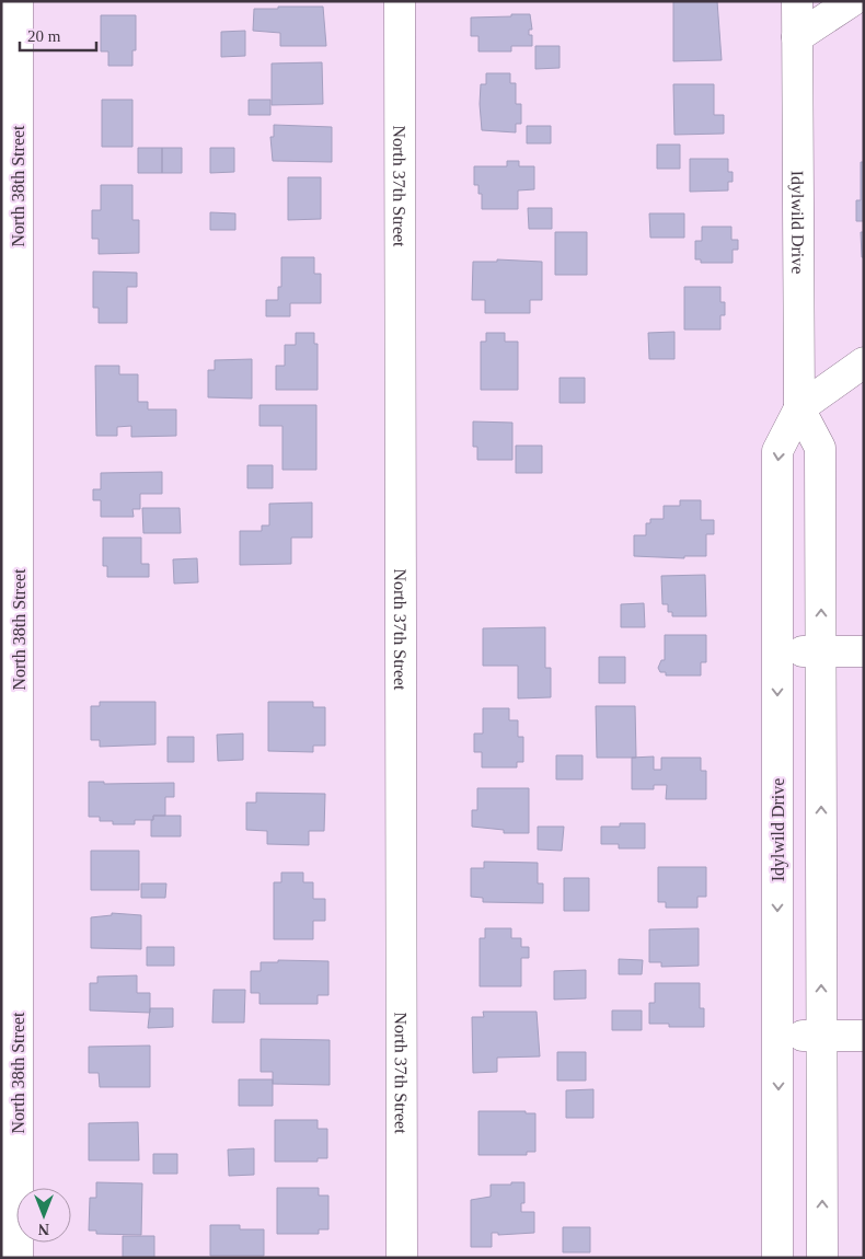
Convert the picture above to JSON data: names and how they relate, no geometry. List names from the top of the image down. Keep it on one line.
{"streets":{"street":["North 38th Street","North 37th Street","Idylwild Drive"]},"scale_bar":"20 m","north":"bottom"}
